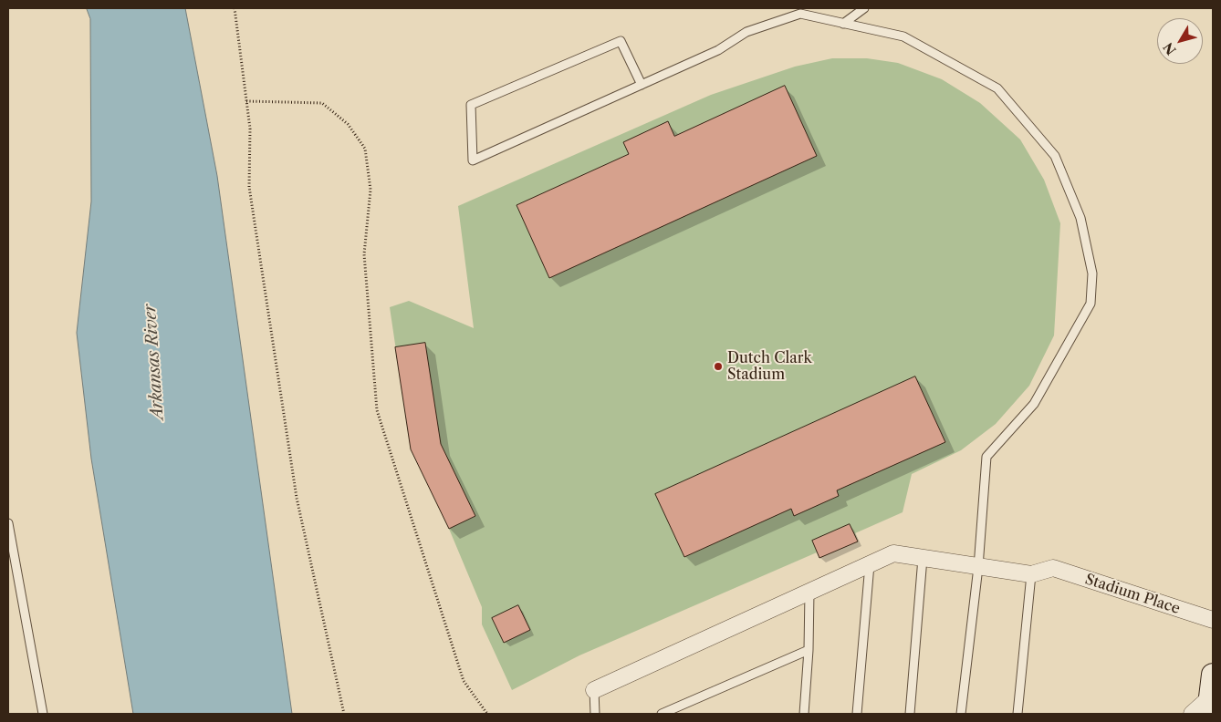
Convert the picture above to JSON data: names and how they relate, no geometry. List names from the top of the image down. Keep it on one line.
{"streets":{"street":["Stadium Place"]},"water":["Arkansas River"],"places":["Dutch Clark Stadium"],"north":"bottom left"}
